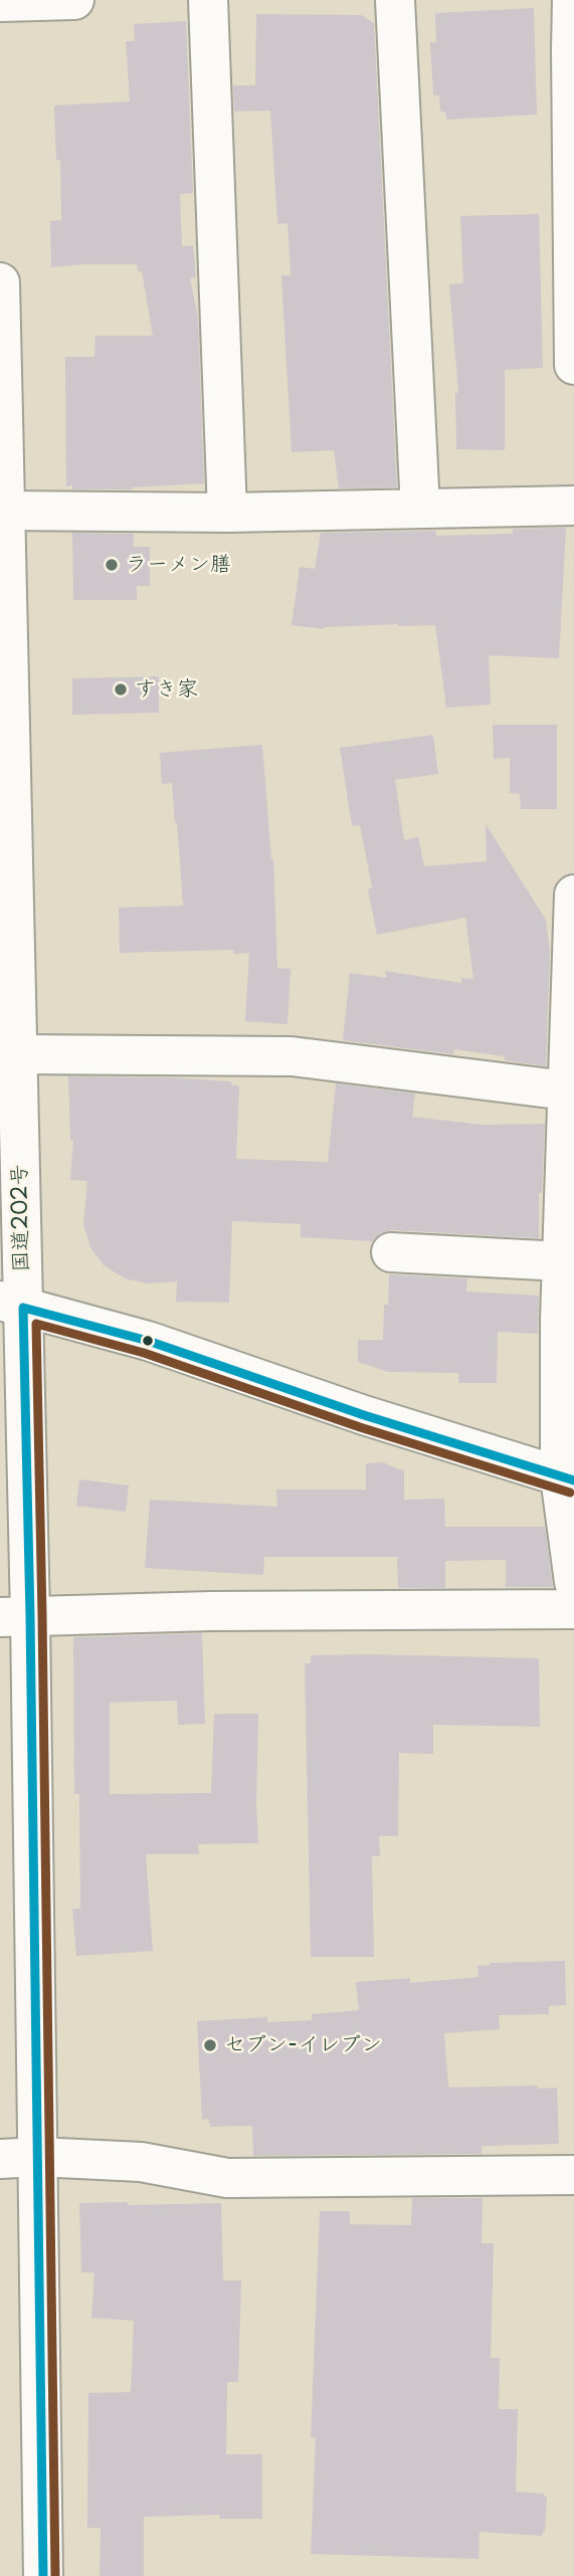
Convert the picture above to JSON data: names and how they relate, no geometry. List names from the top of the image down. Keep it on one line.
{"streets":{"main road":["国道202号"]},"places":["ラーメン膳","すき家","セブン-イレブン"]}
